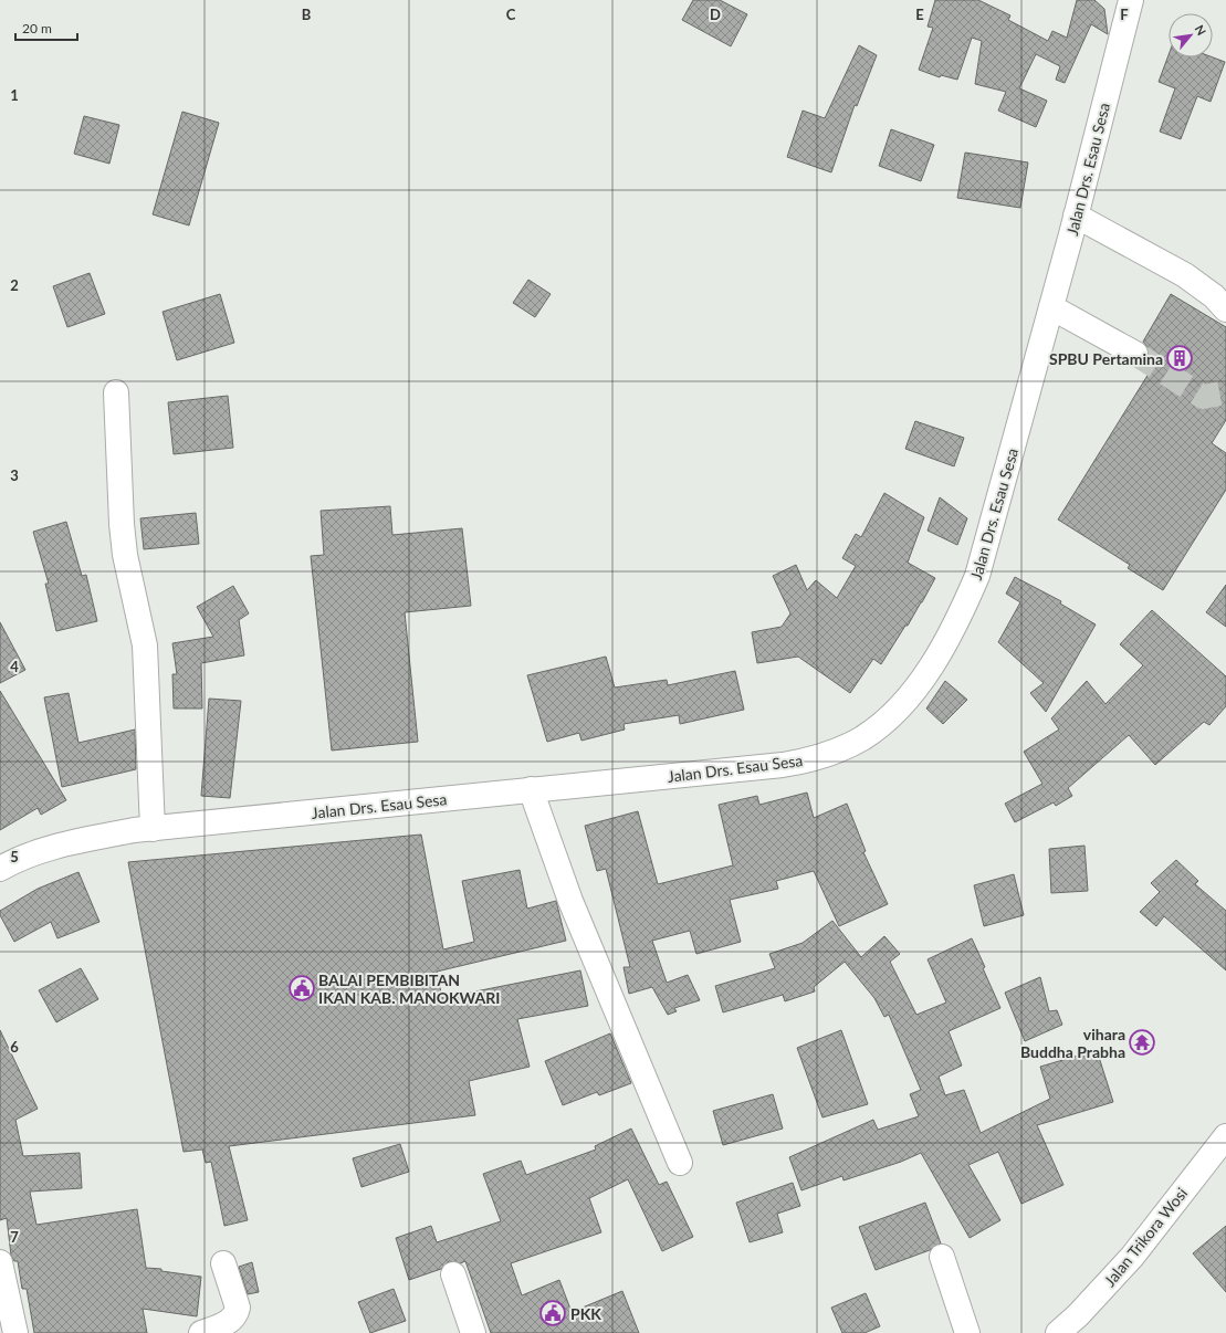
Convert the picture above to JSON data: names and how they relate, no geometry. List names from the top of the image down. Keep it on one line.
{"streets":{"main road":["Jalan Drs. Esau Sesa","Jalan Trikora Wosi"]},"places":{"building":["SPBU Pertamina"],"public building":["BALAI PEMBIBITAN IKAN KAB. MANOKWARI","PKK"],"temple":["vihara Buddha Prabha"]},"scale_bar":"20 m","north":"top right","grid":{"columns":["B","C","D","E","F"],"rows":["1","2","3","4","5","6","7"]}}
